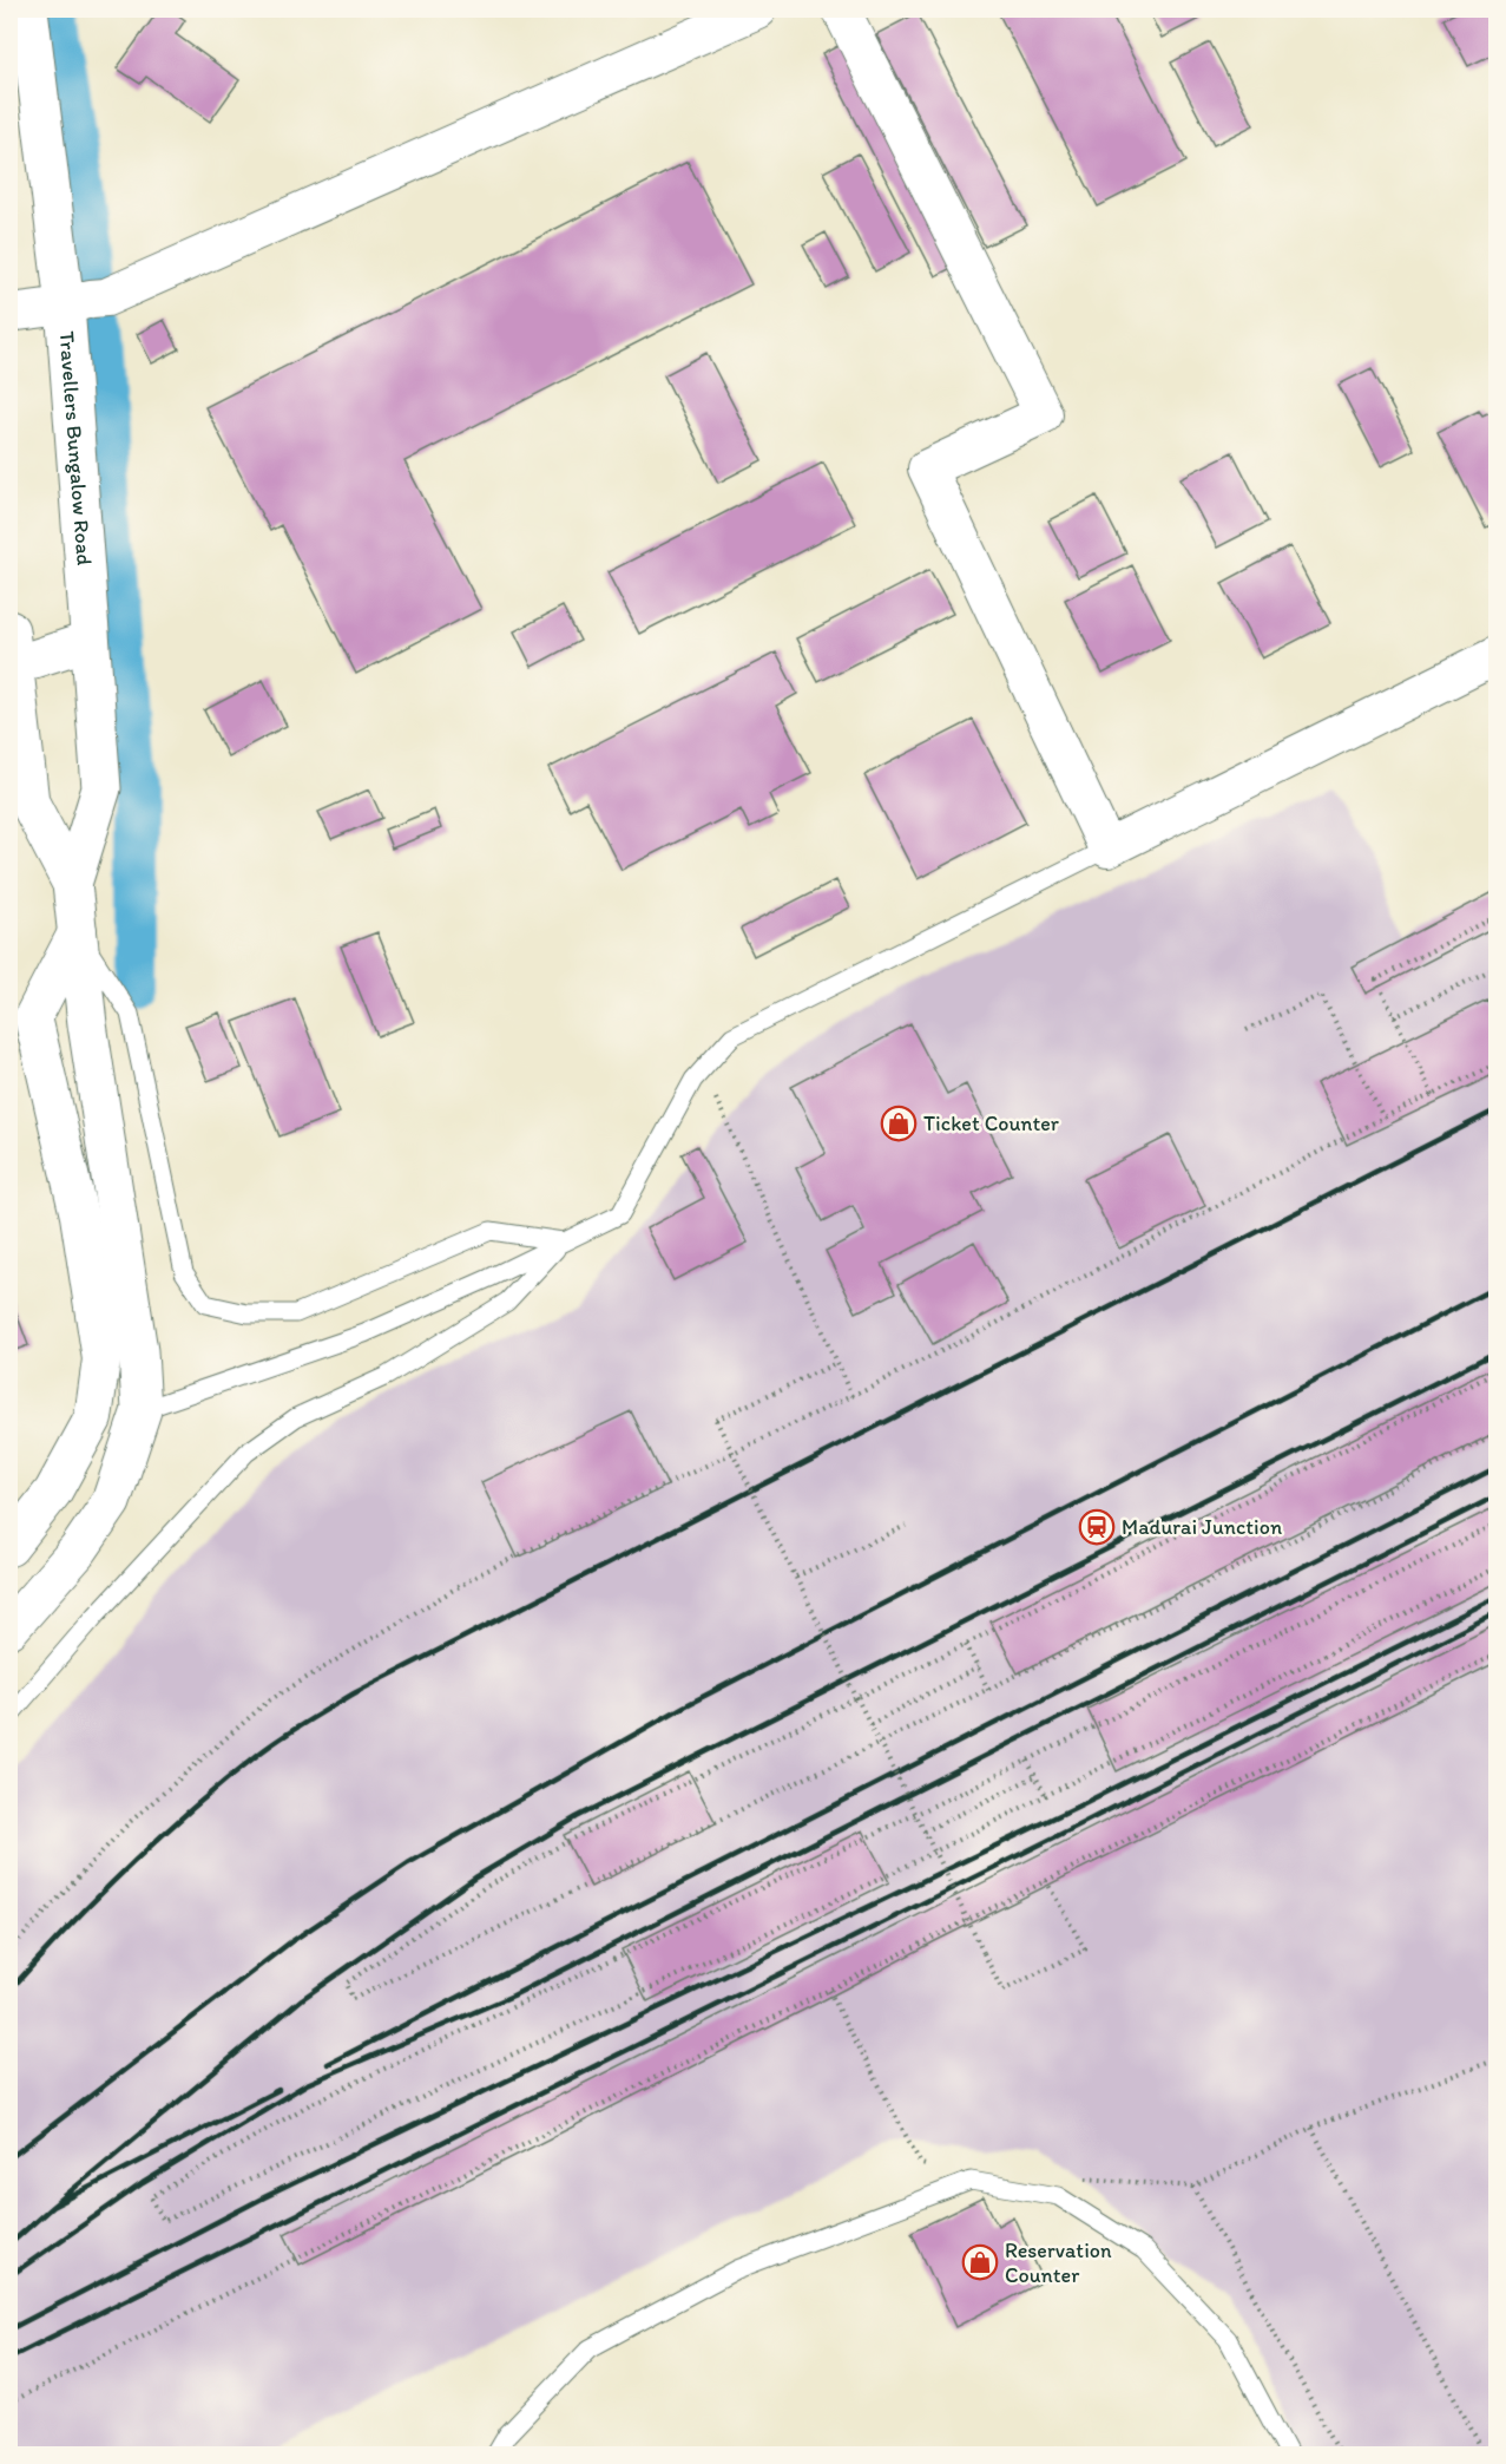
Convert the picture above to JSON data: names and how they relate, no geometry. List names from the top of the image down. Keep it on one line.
{"streets":{"main road":["Travellers Bungalow Road"]},"places":{"shop":["Ticket Counter","Reservation Counter"],"station":["Madurai Junction"]}}
